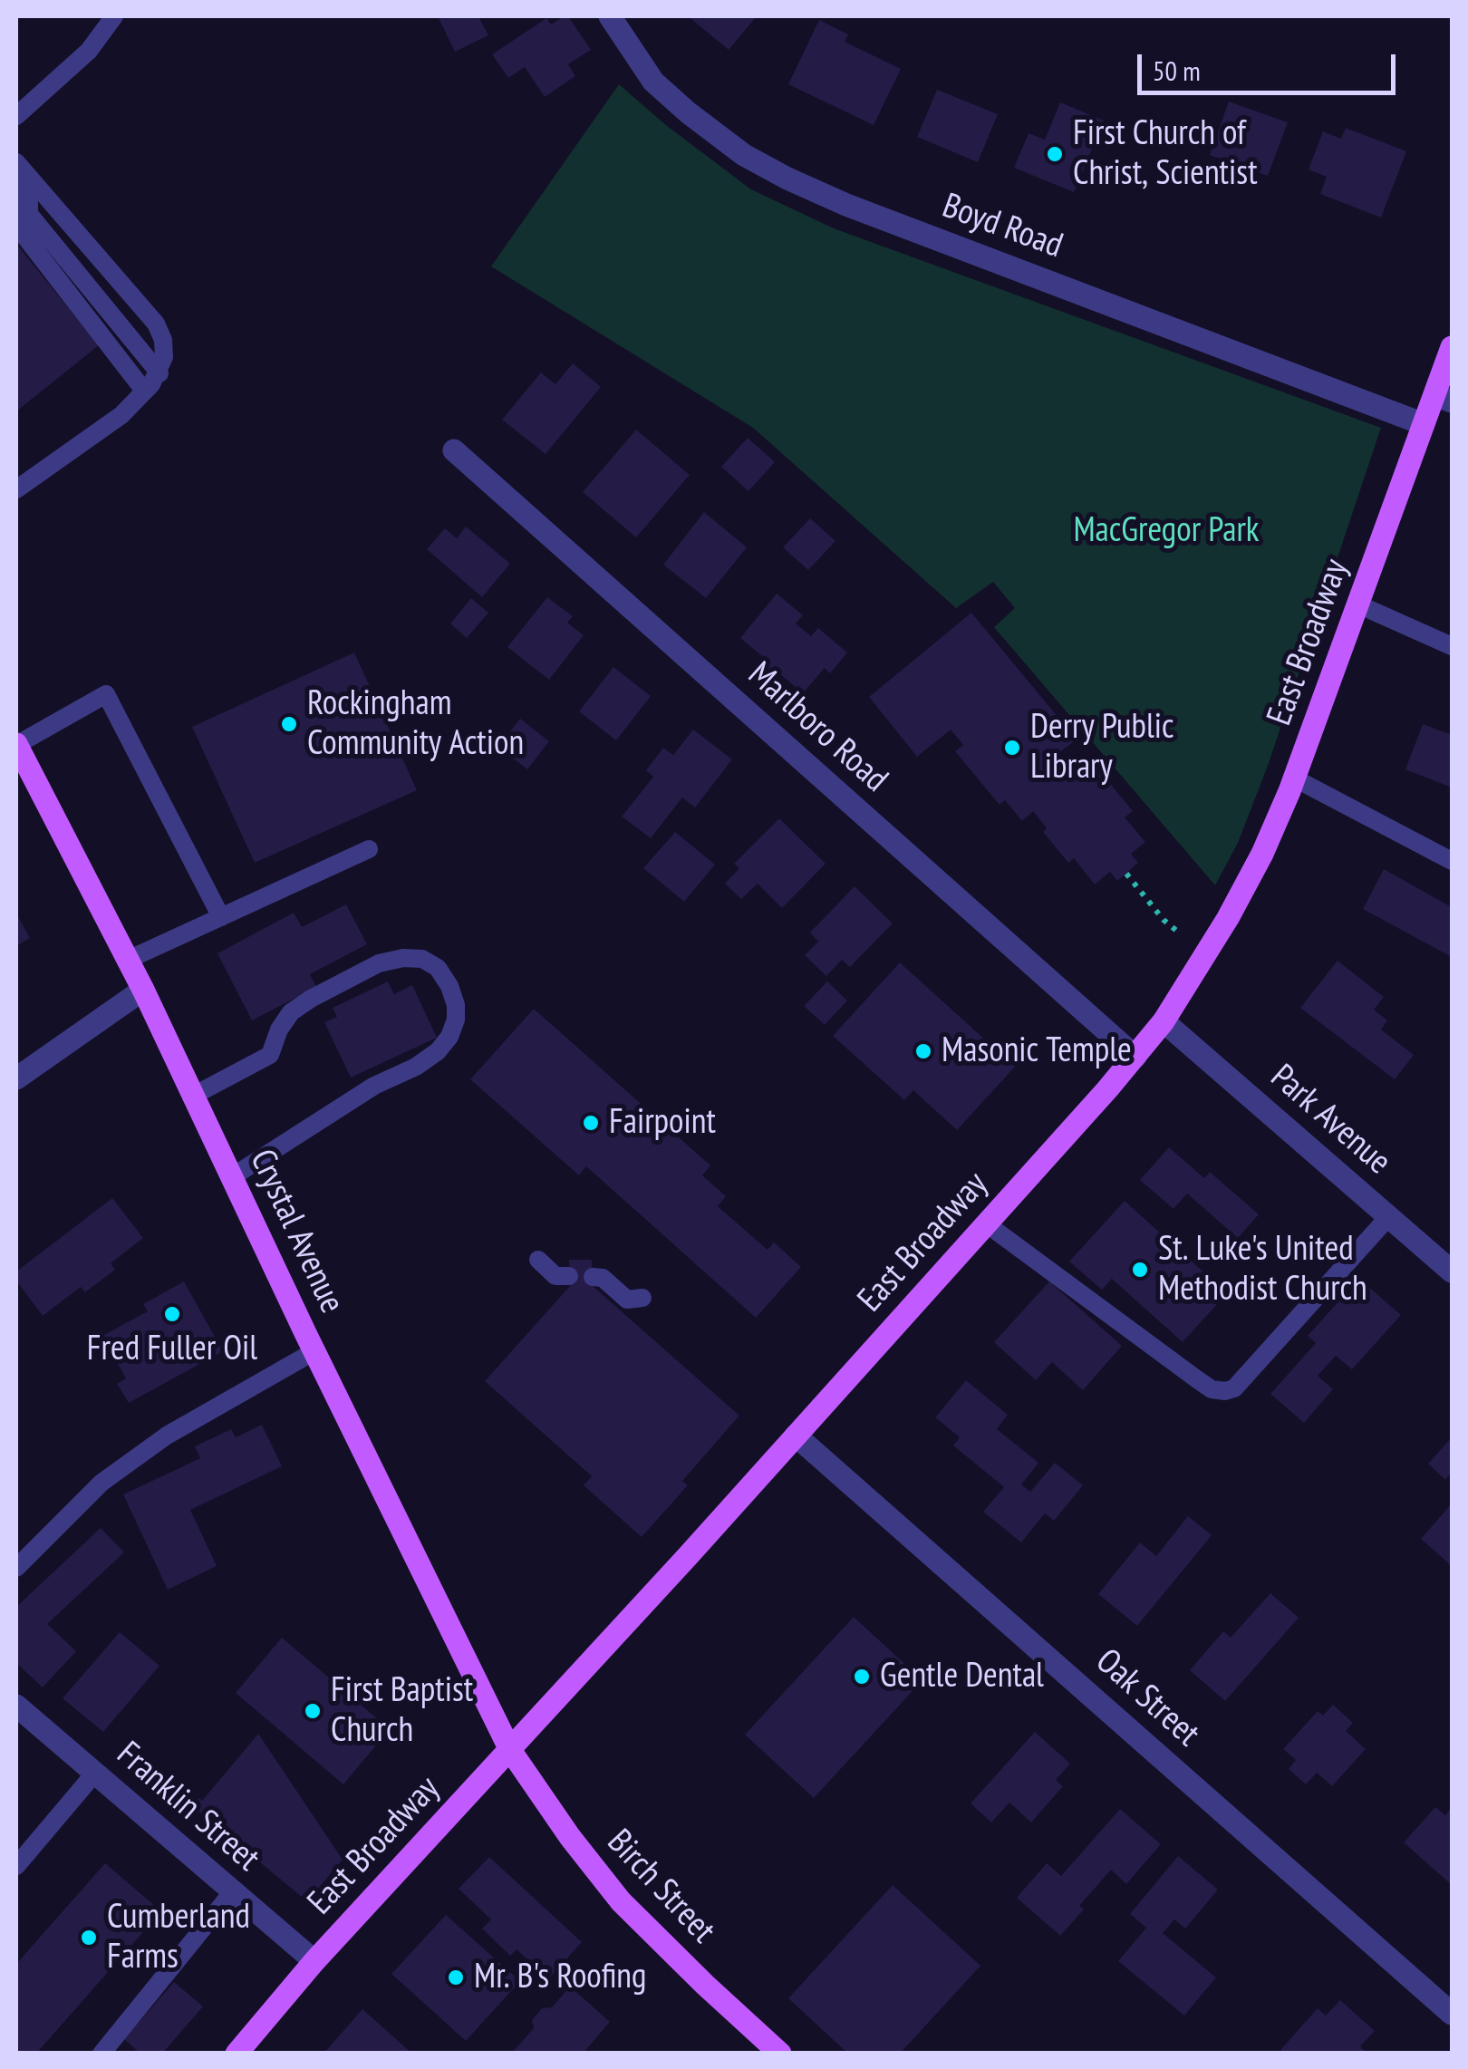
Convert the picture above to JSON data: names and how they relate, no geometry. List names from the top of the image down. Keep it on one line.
{"streets":{"main road":["East Broadway","Crystal Avenue","Birch Street"],"street":["Boyd Road","Marlboro Road","Park Avenue","Oak Street","Franklin Street"]},"crossings":[["Boyd Road","East Broadway"],["East Broadway","Marlboro Road"],["East Broadway","Park Avenue"],["East Broadway","Crystal Avenue"],["East Broadway","Oak Street"],["East Broadway","Franklin Street"],["East Broadway","Birch Street"],["Crystal Avenue","Birch Street"]],"parks":["MacGregor Park"],"places":["First Church of Christ, Scientist","Rockingham Community Action","Derry Public Library","Masonic Temple","Fairpoint","St. Luke's United Methodist Church","Fred Fuller Oil","Gentle Dental","First Baptist Church","Cumberland Farms","Mr. B's Roofing"],"scale_bar":"50 m"}
